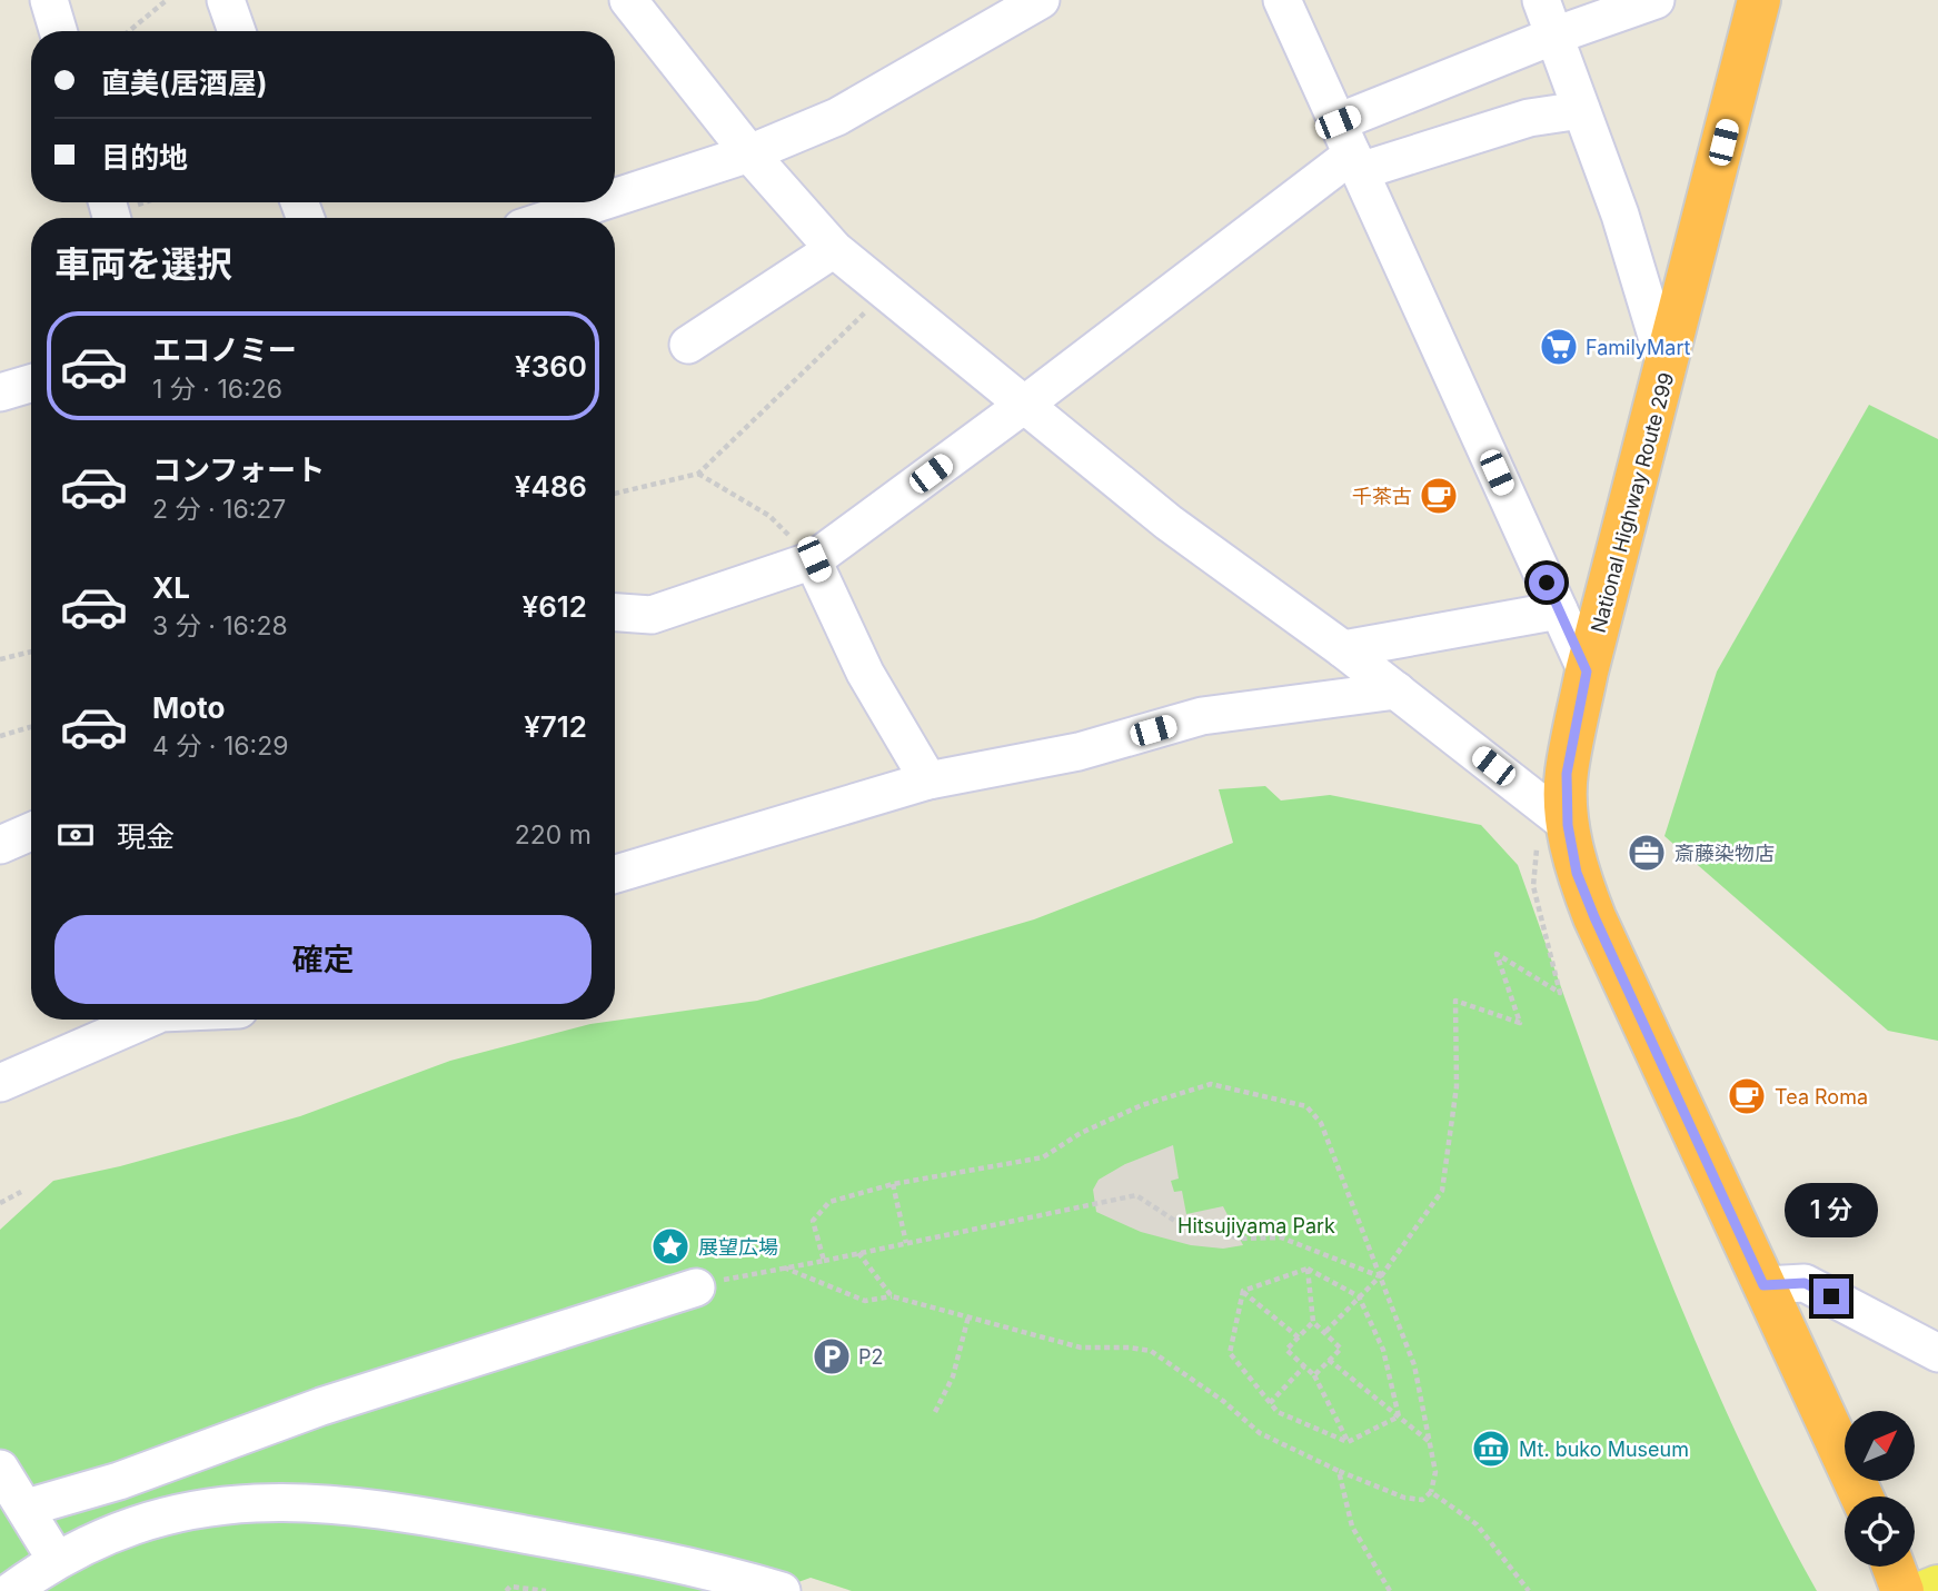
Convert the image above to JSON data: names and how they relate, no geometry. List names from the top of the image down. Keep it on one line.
{"streets":{"highway":["National Highway Route 299"]},"parks":["Hitsujiyama Park"],"places":{"supermarket":["FamilyMart"],"cafe":["千茶古","Tea Roma"],"office":["斎藤染物店"],"place":["展望広場"],"parking":["P2"],"museum":["Mt. buko Museum"]},"north":"top right","page":{"banner":["直美(居酒屋)","目的地"],"heading":"車両を選択","list":[{"name":"エコノミー","note":"1 分 · 16:26","value":"¥360"},{"name":"コンフォート","note":"2 分 · 16:27","value":"¥486"},{"name":"XL","note":"3 分 · 16:28","value":"¥612"},{"name":"Moto","note":"4 分 · 16:29","value":"¥712"}],"pay":["現金","220 m"],"buttons":"確定","bubble":"1 分"}}
